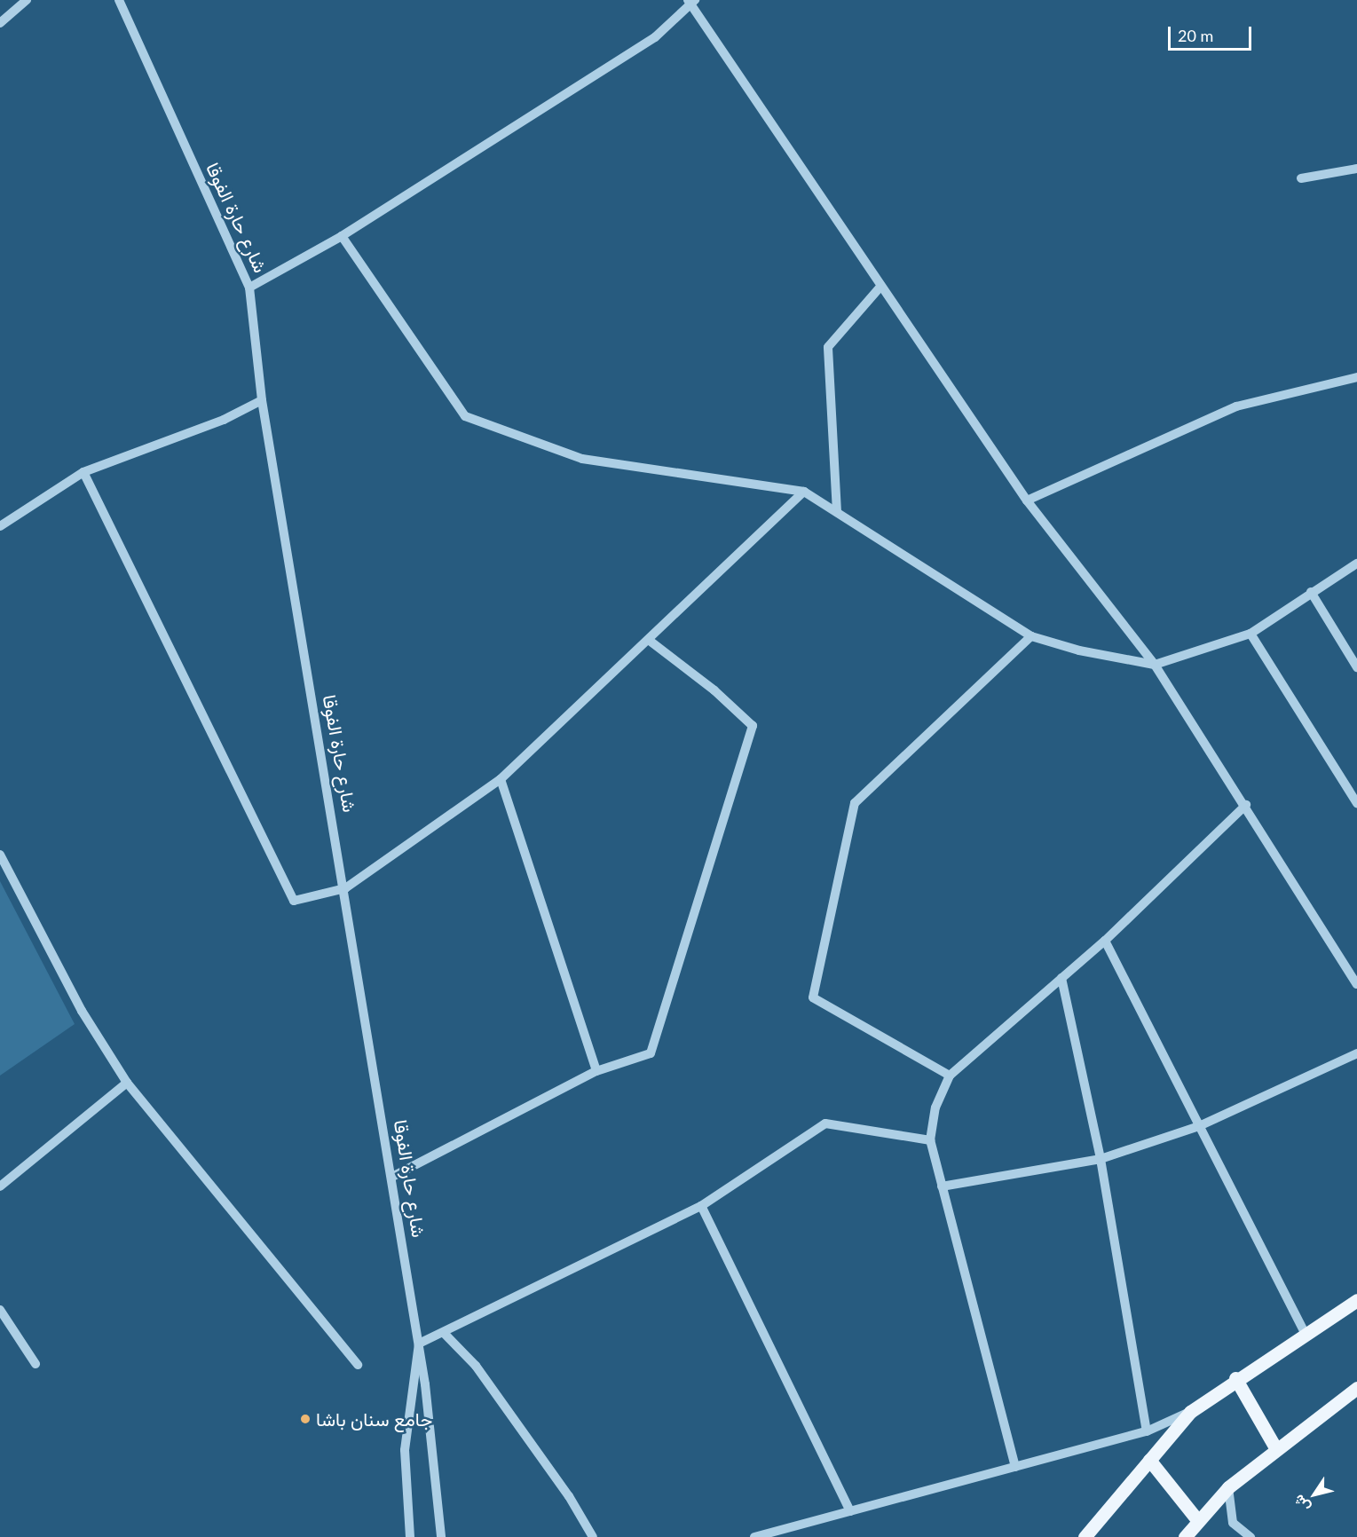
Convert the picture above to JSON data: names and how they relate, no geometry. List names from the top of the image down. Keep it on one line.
{"streets":{"street":["شارع حارة الفوقا"]},"places":["جامع سنان باشا"],"scale_bar":"20 m","north":"bottom left"}
